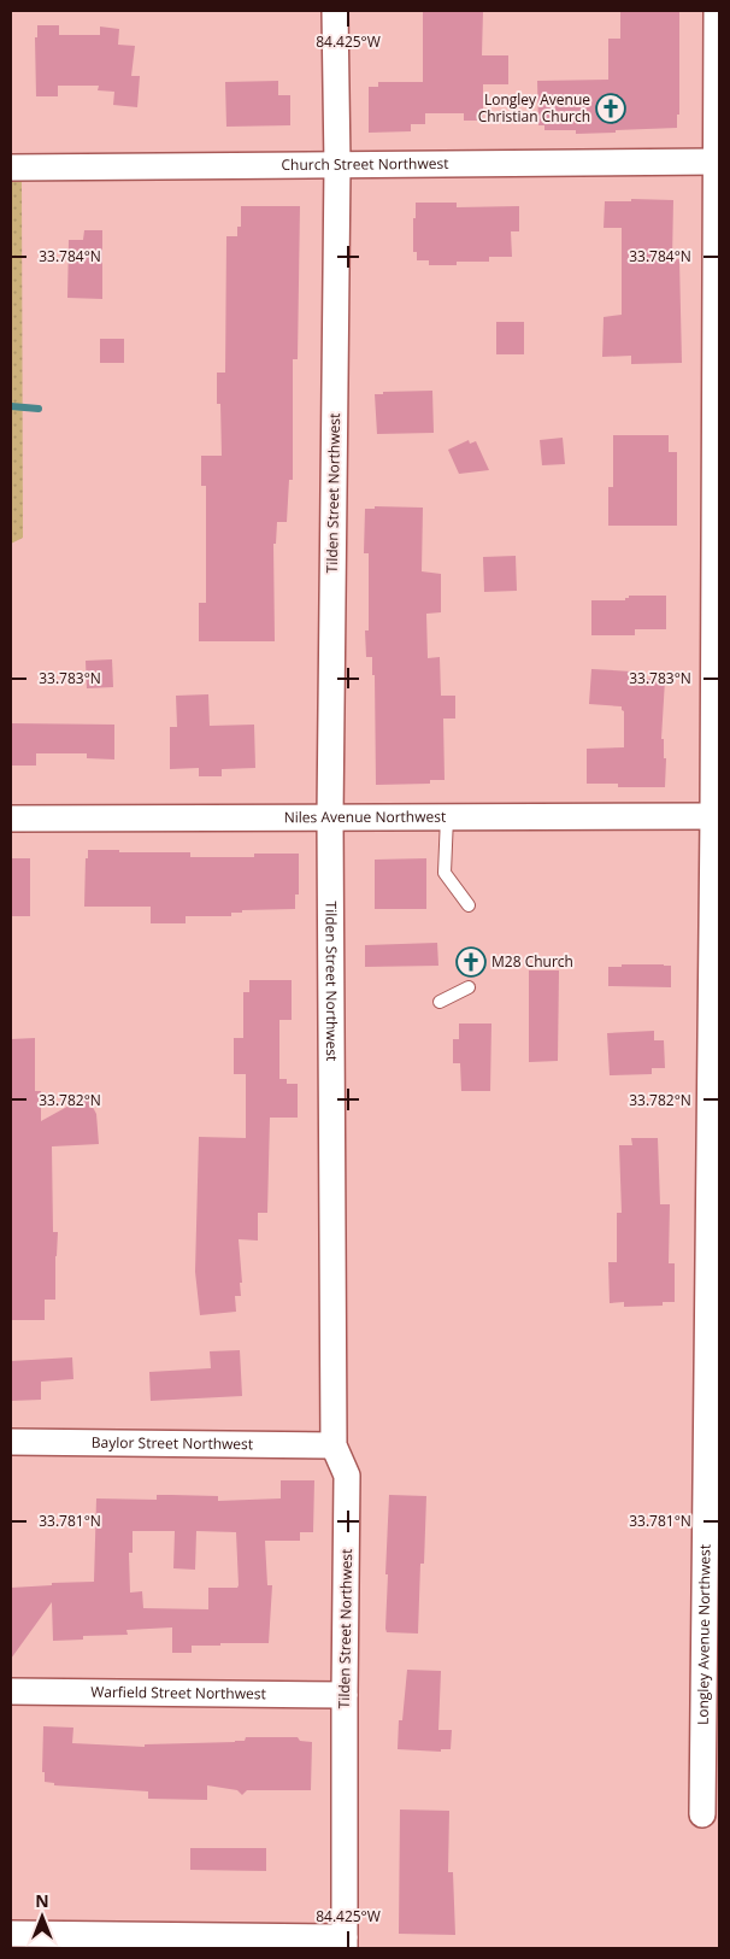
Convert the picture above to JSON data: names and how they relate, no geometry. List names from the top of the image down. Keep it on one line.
{"streets":{"street":["Church Street Northwest","Tilden Street Northwest","Niles Avenue Northwest","Baylor Street Northwest","Longley Avenue Northwest","Warfield Street Northwest"]},"crossings":[["Church Street Northwest","Tilden Street Northwest"],["Church Street Northwest","Longley Avenue Northwest"],["Tilden Street Northwest","Niles Avenue Northwest"],["Tilden Street Northwest","Baylor Street Northwest"],["Tilden Street Northwest","Warfield Street Northwest"],["Niles Avenue Northwest","Longley Avenue Northwest"]],"places":{"church":["Longley Avenue Christian Church","M28 Church"]},"north":"top","coordinates":["84.425°W","33.784°N","33.783°N","33.782°N","33.781°N"]}
